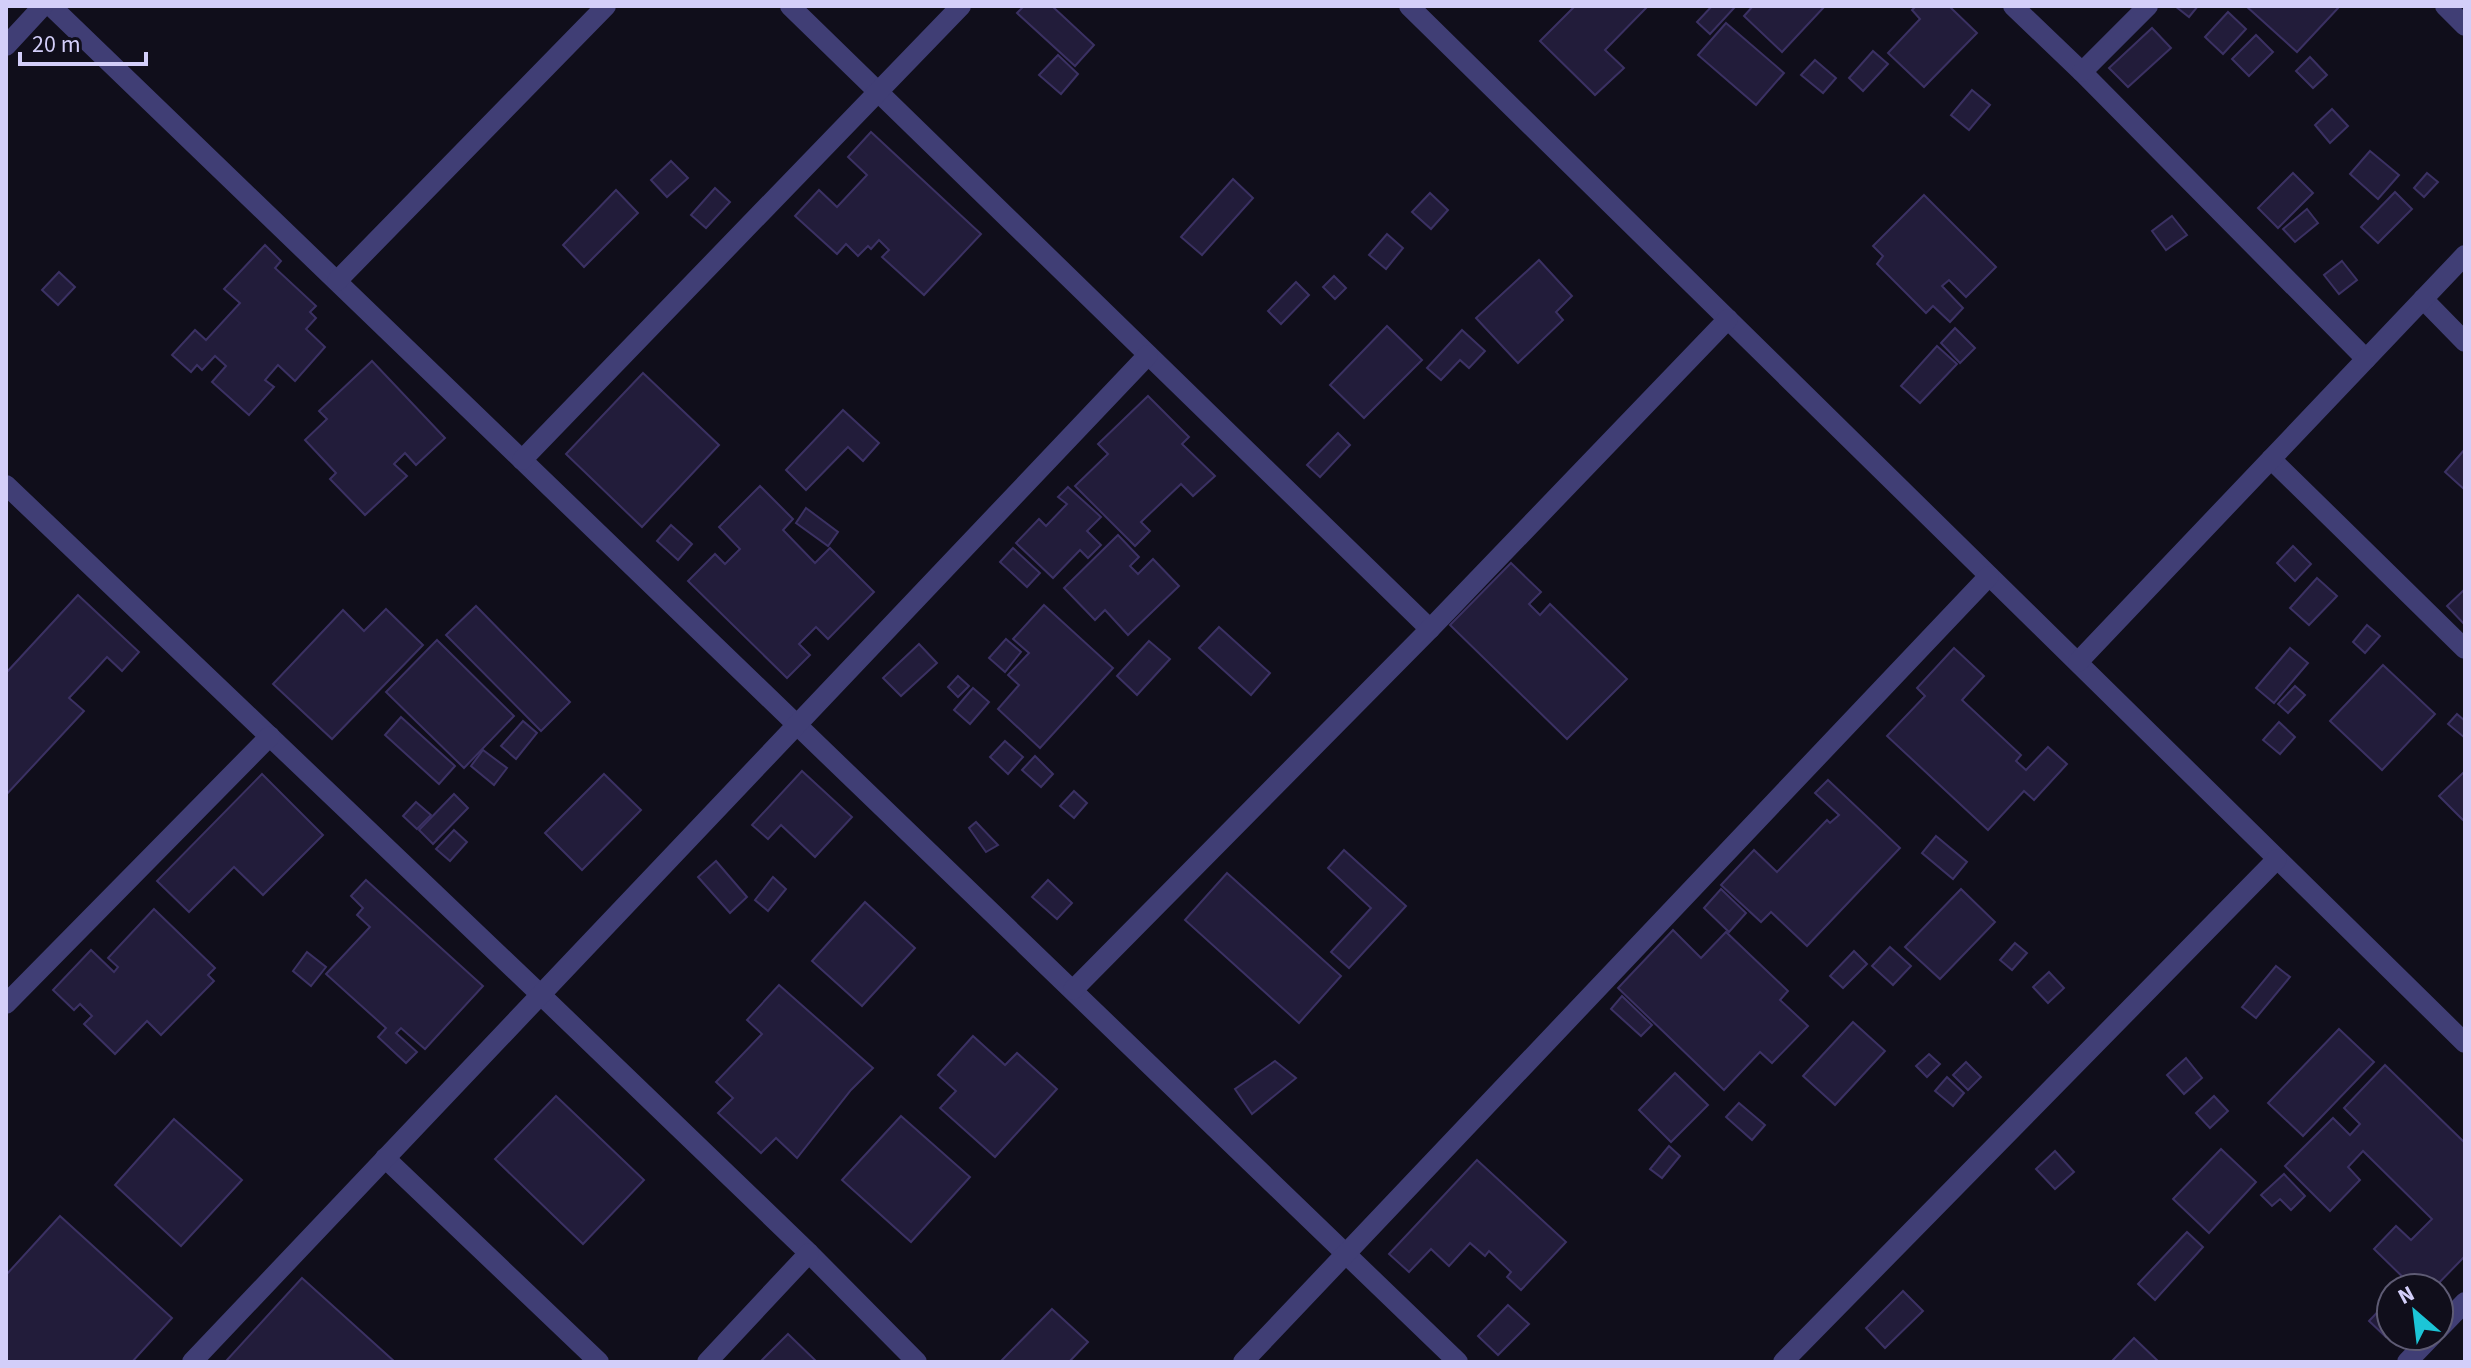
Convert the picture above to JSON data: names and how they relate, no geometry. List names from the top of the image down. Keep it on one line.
{"scale_bar":"20 m","north":"top left"}
